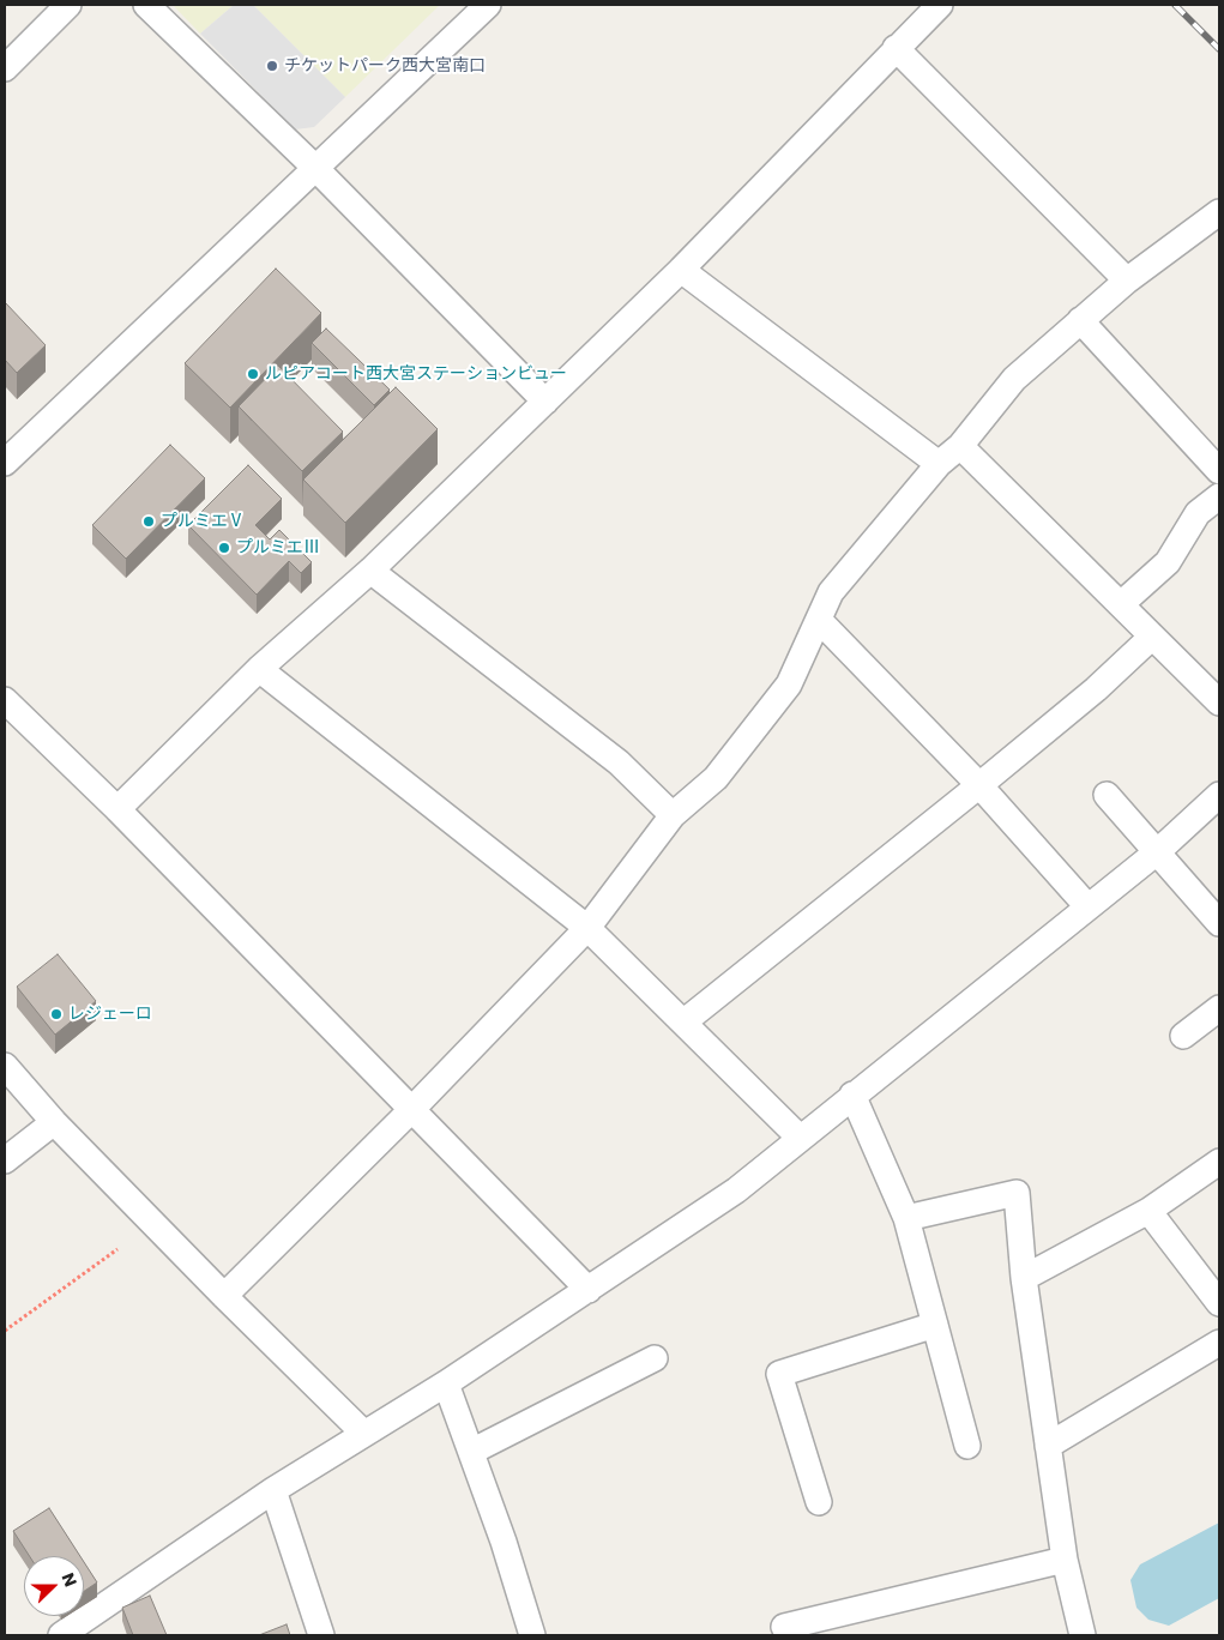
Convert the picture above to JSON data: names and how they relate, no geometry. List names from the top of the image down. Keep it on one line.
{"places":["チケットパーク西大宮南口","ルピアコート西大宮ステーションビュー","プルミエⅤ","プルミエⅢ","レジェーロ"],"north":"right"}
